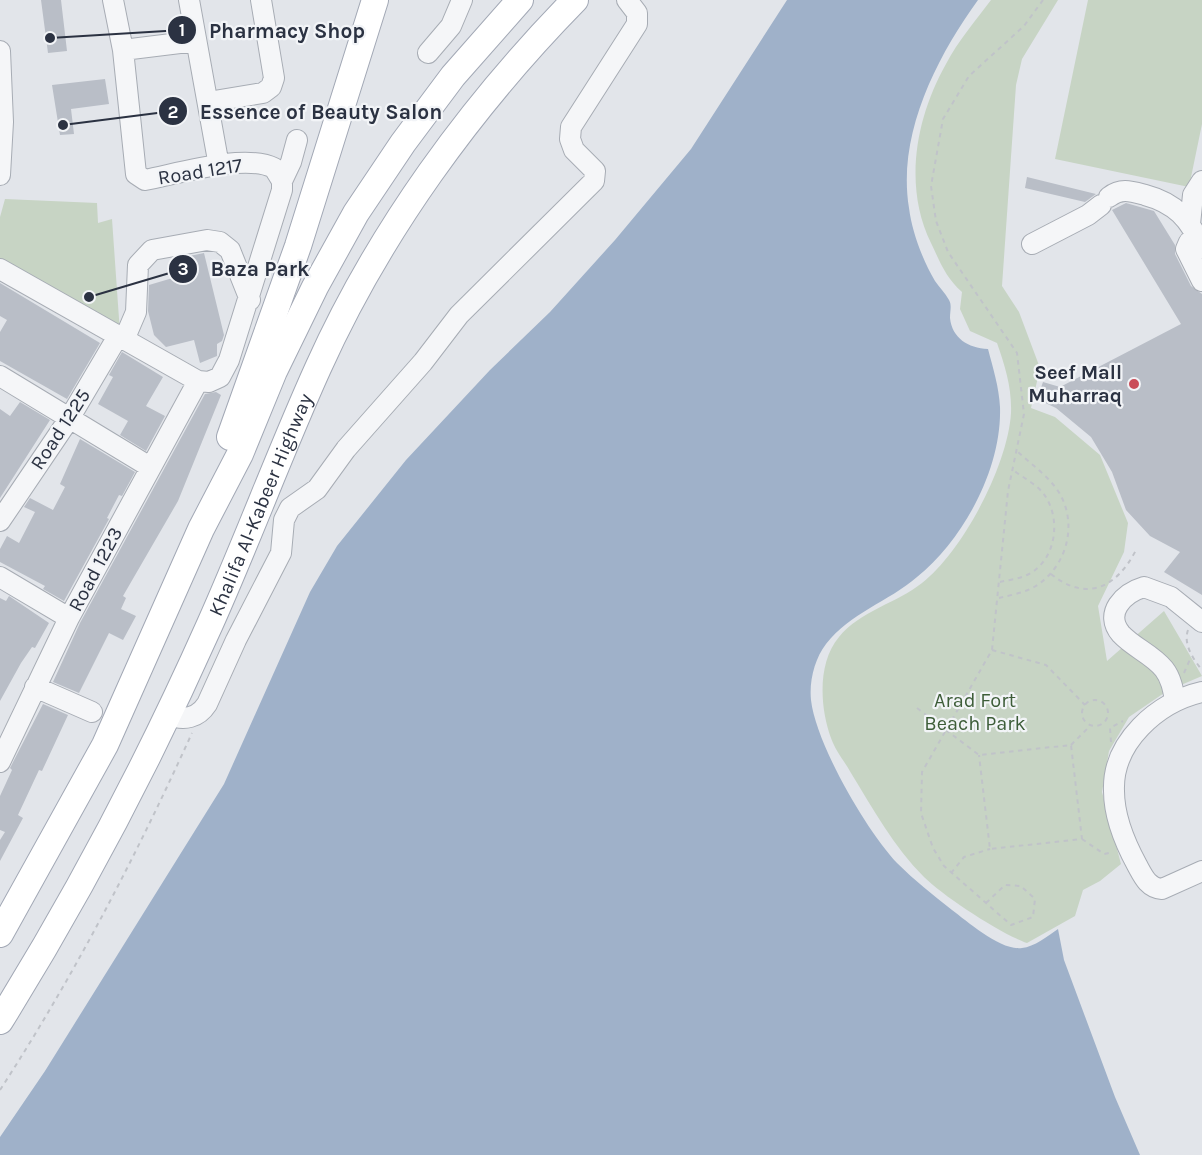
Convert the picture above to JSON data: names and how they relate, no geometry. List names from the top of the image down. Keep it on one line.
{"streets":{"main road":["Khalifa Al-Kabeer Highway"],"street":["Road 1217","Road 1225","Road 1223"]},"crossings":[["Road 1225","Road 1223"]],"parks":["Arad Fort Beach Park"],"places":["Pharmacy Shop","Essence of Beauty Salon","Baza Park","Seef Mall Muharraq"]}
